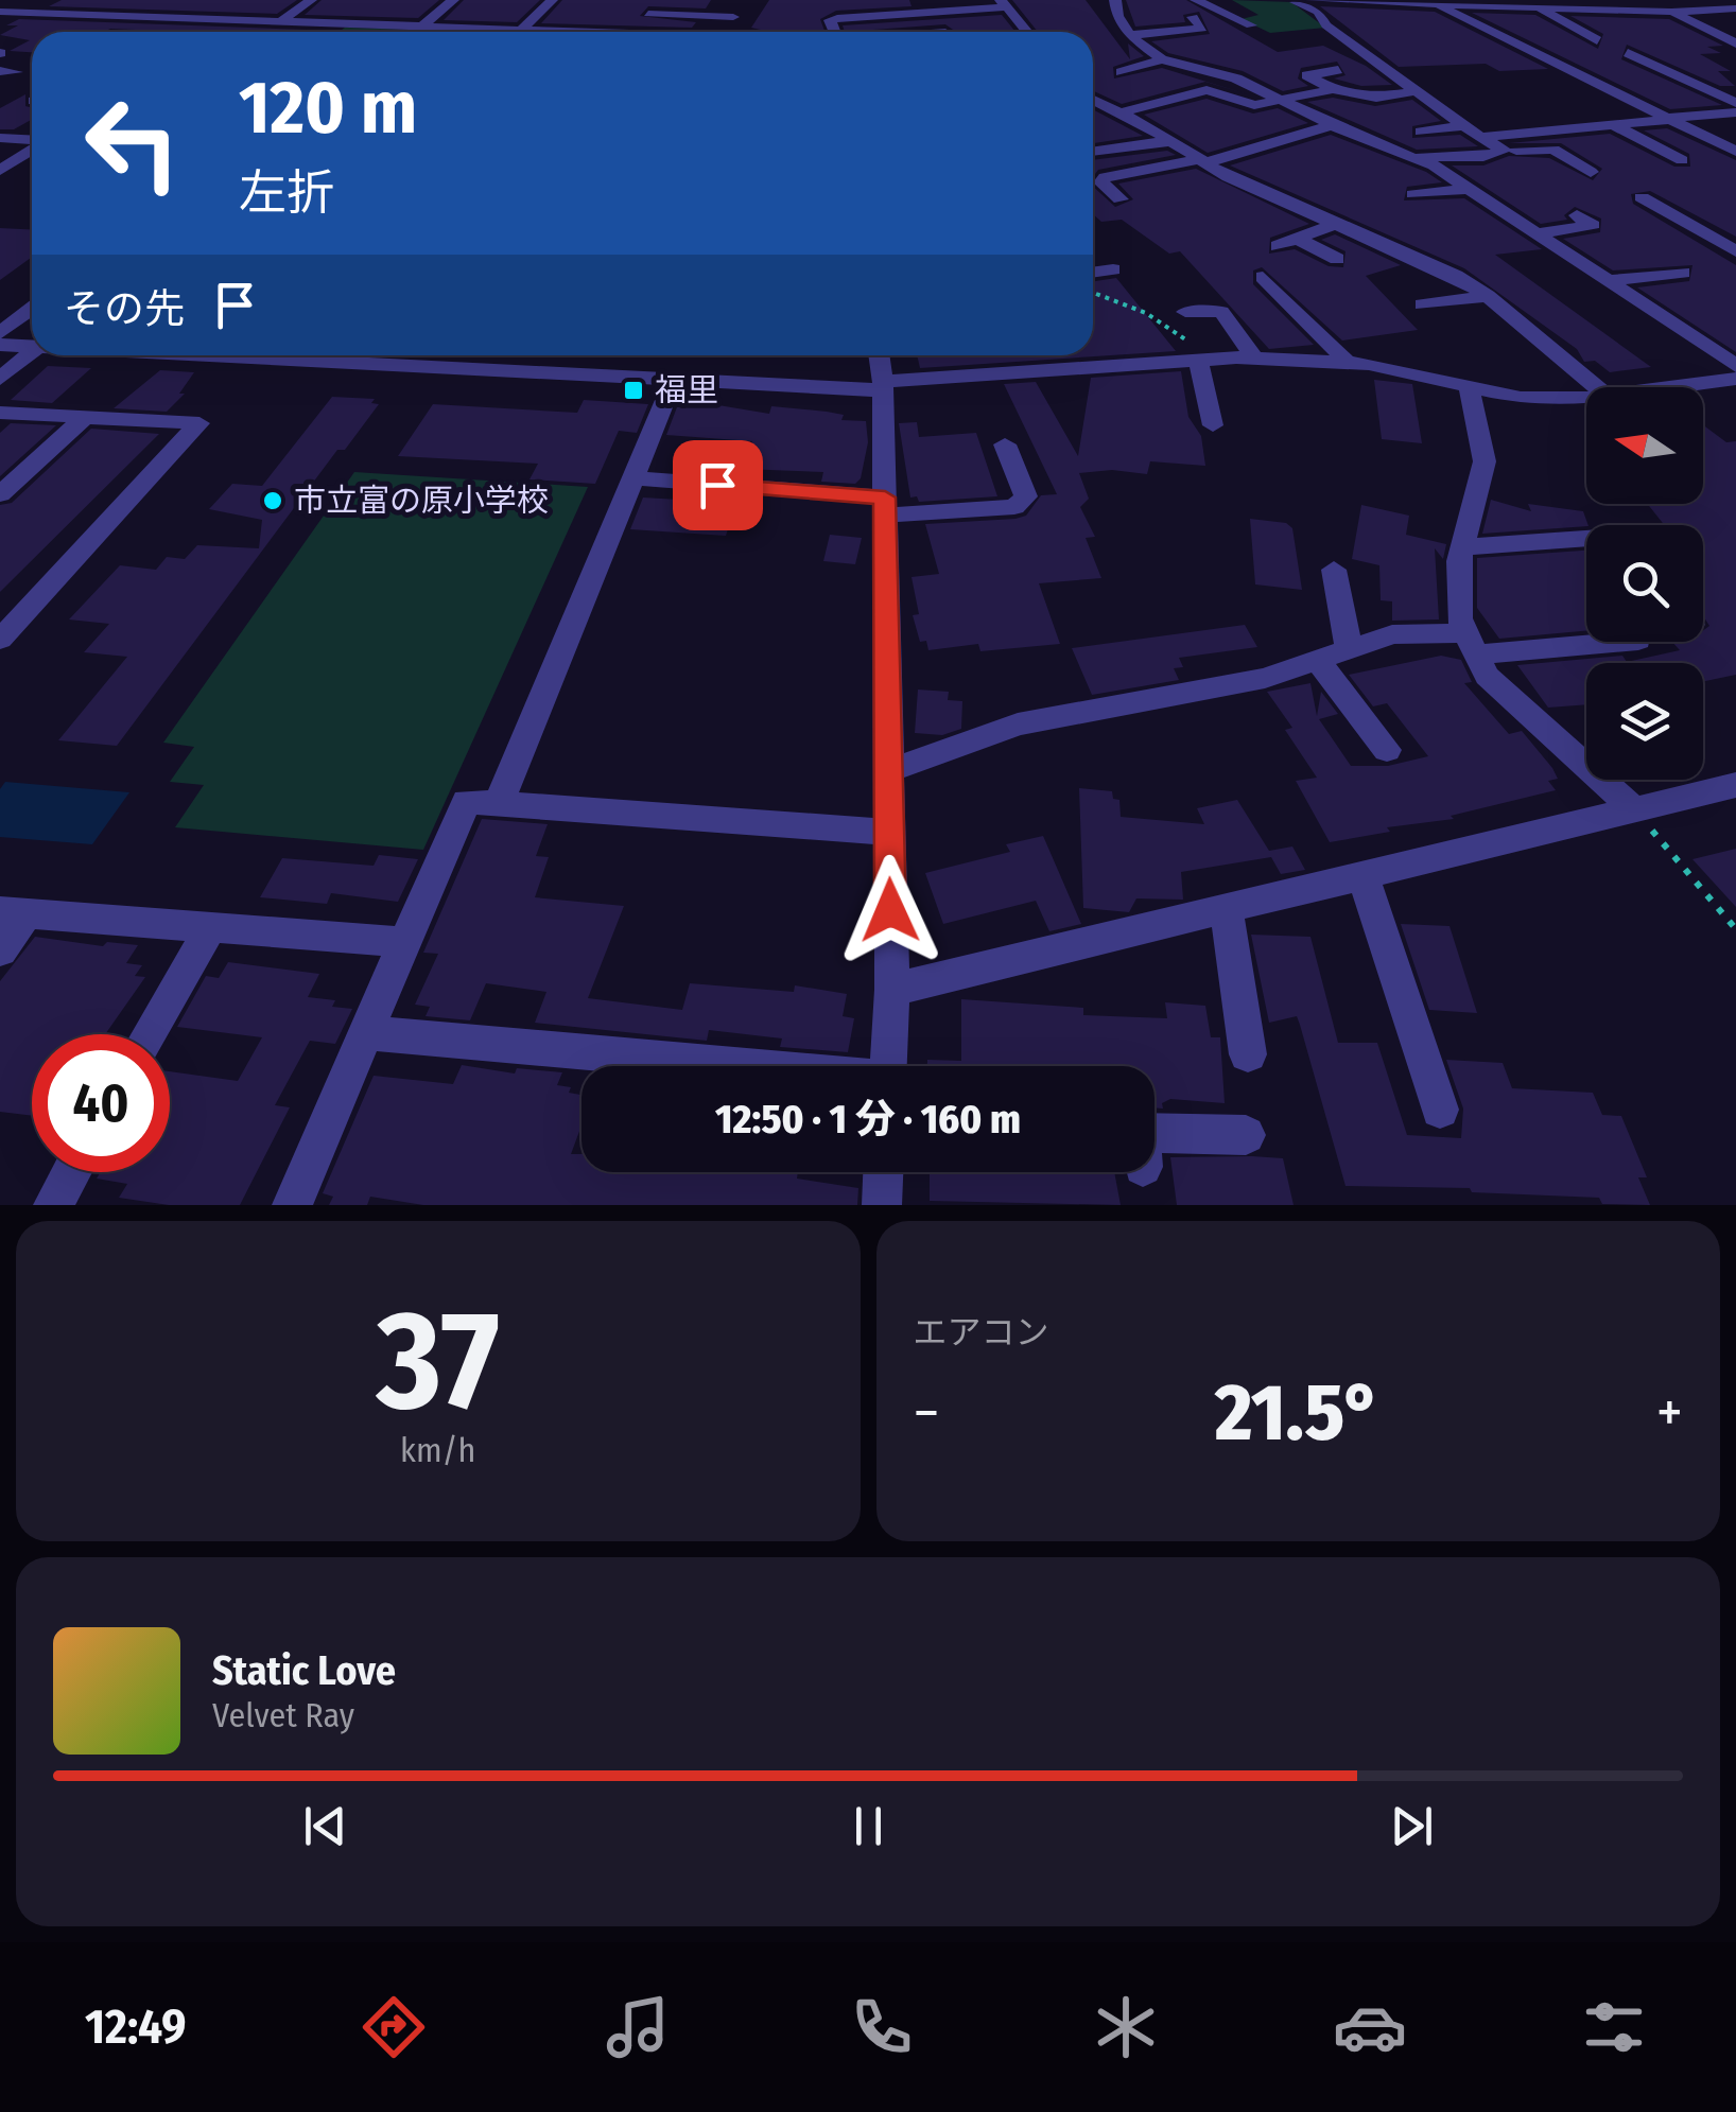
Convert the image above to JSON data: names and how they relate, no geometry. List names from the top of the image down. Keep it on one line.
{"places":{"transit":["福里"],"other":["市立富の原小学校"]},"north":"left","page":{"turn":["120 m","左折"],"then":"その先","limit":"40","trip":"12:50 · 1 分 · 160 m","tile":[["37","km/h"],"エアコン"],"heat":["−","21.5°","+"],"song":["Static Love","Velvet Ray"],"tabs":"12:49"}}
